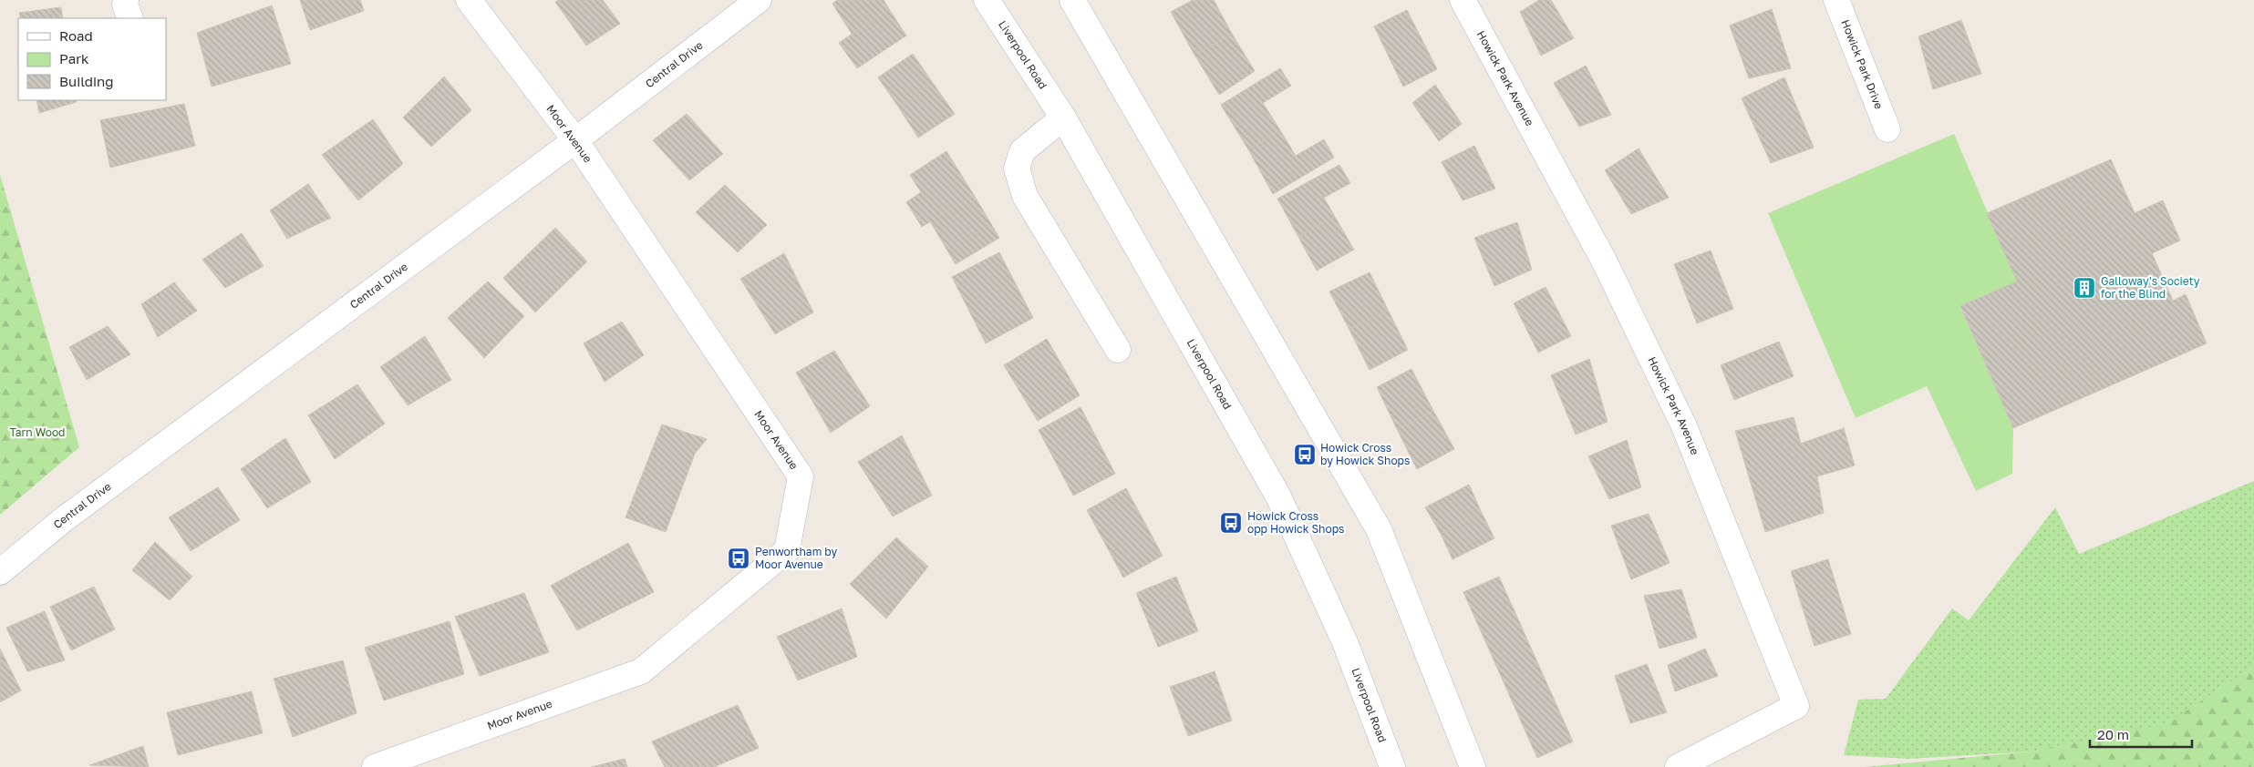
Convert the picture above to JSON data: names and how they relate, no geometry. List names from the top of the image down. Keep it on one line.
{"streets":{"street":["Liverpool Road","Central Drive","Howick Park Drive","Howick Park Avenue","Moor Avenue"]},"crossings":[["Central Drive","Moor Avenue"]],"parks":["Tarn Wood"],"places":{"building":["Galloway's Society for the Blind"],"bus stop":["Howick Cross by Howick Shops","Howick Cross opp Howick Shops","Penwortham by Moor Avenue"]},"legend":["Road","Park","Building"],"scale_bar":"20 m"}
